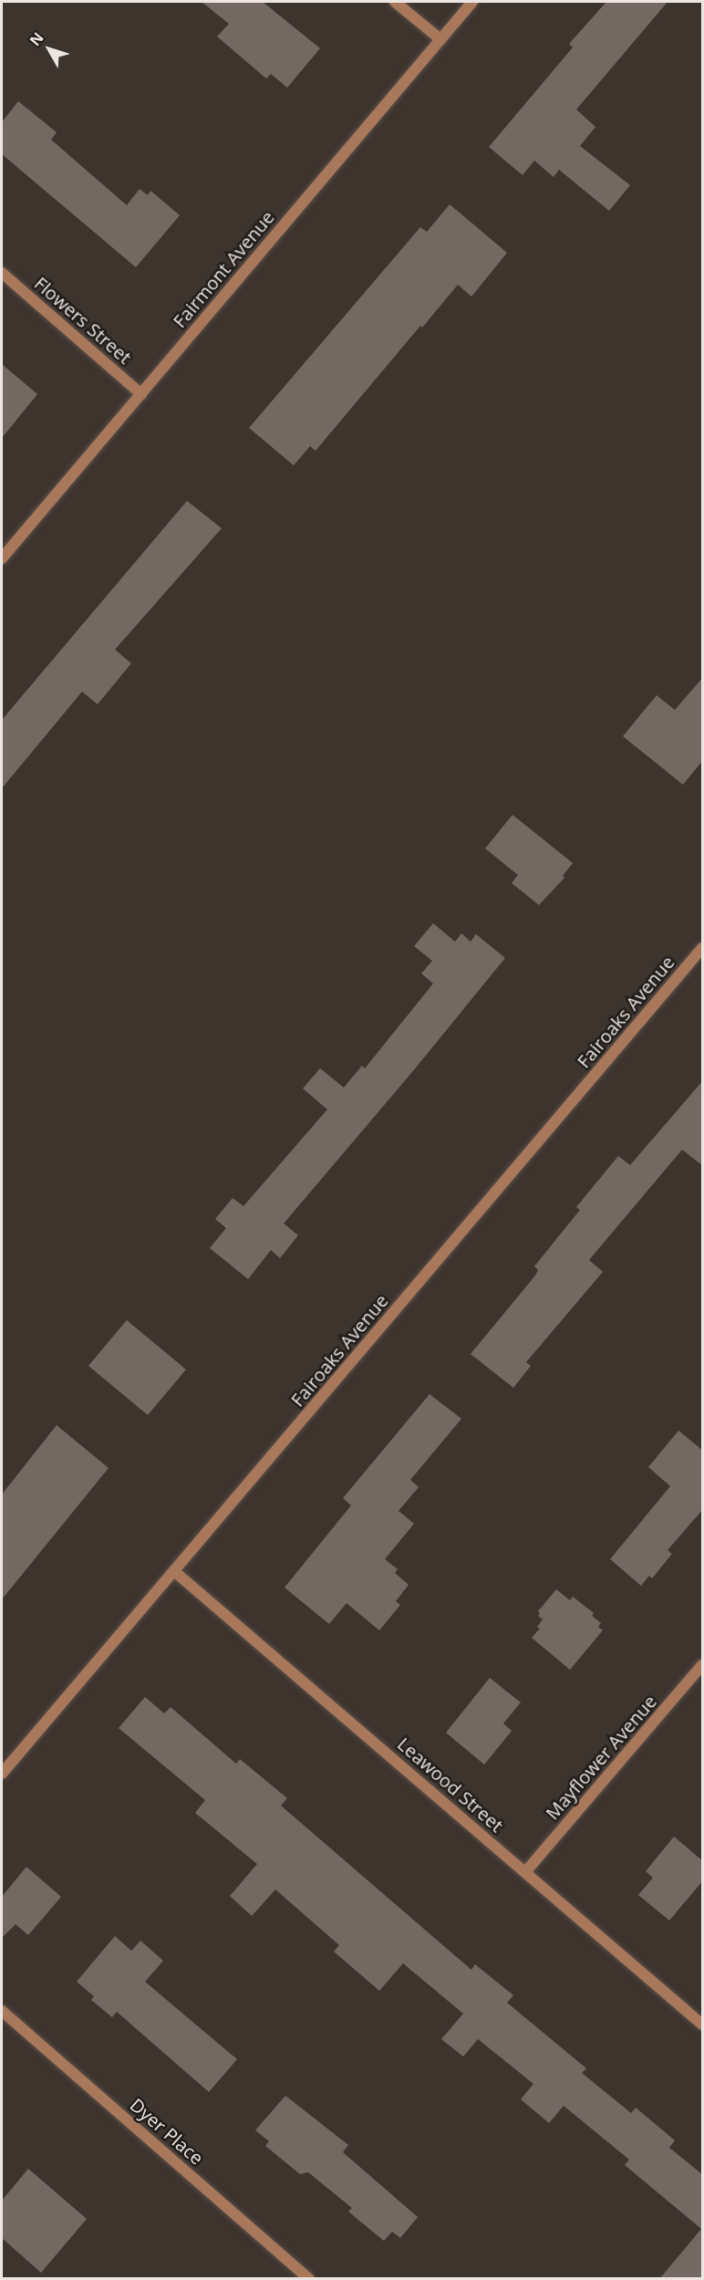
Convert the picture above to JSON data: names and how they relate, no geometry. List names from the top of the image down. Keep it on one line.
{"streets":{"street":["Fairmont Avenue","Flowers Street","Fairoaks Avenue","Mayflower Avenue","Leawood Street","Dyer Place"]},"crossings":[["Fairmont Avenue","Flowers Street"],["Fairoaks Avenue","Leawood Street"],["Mayflower Avenue","Leawood Street"]],"north":"top left"}
